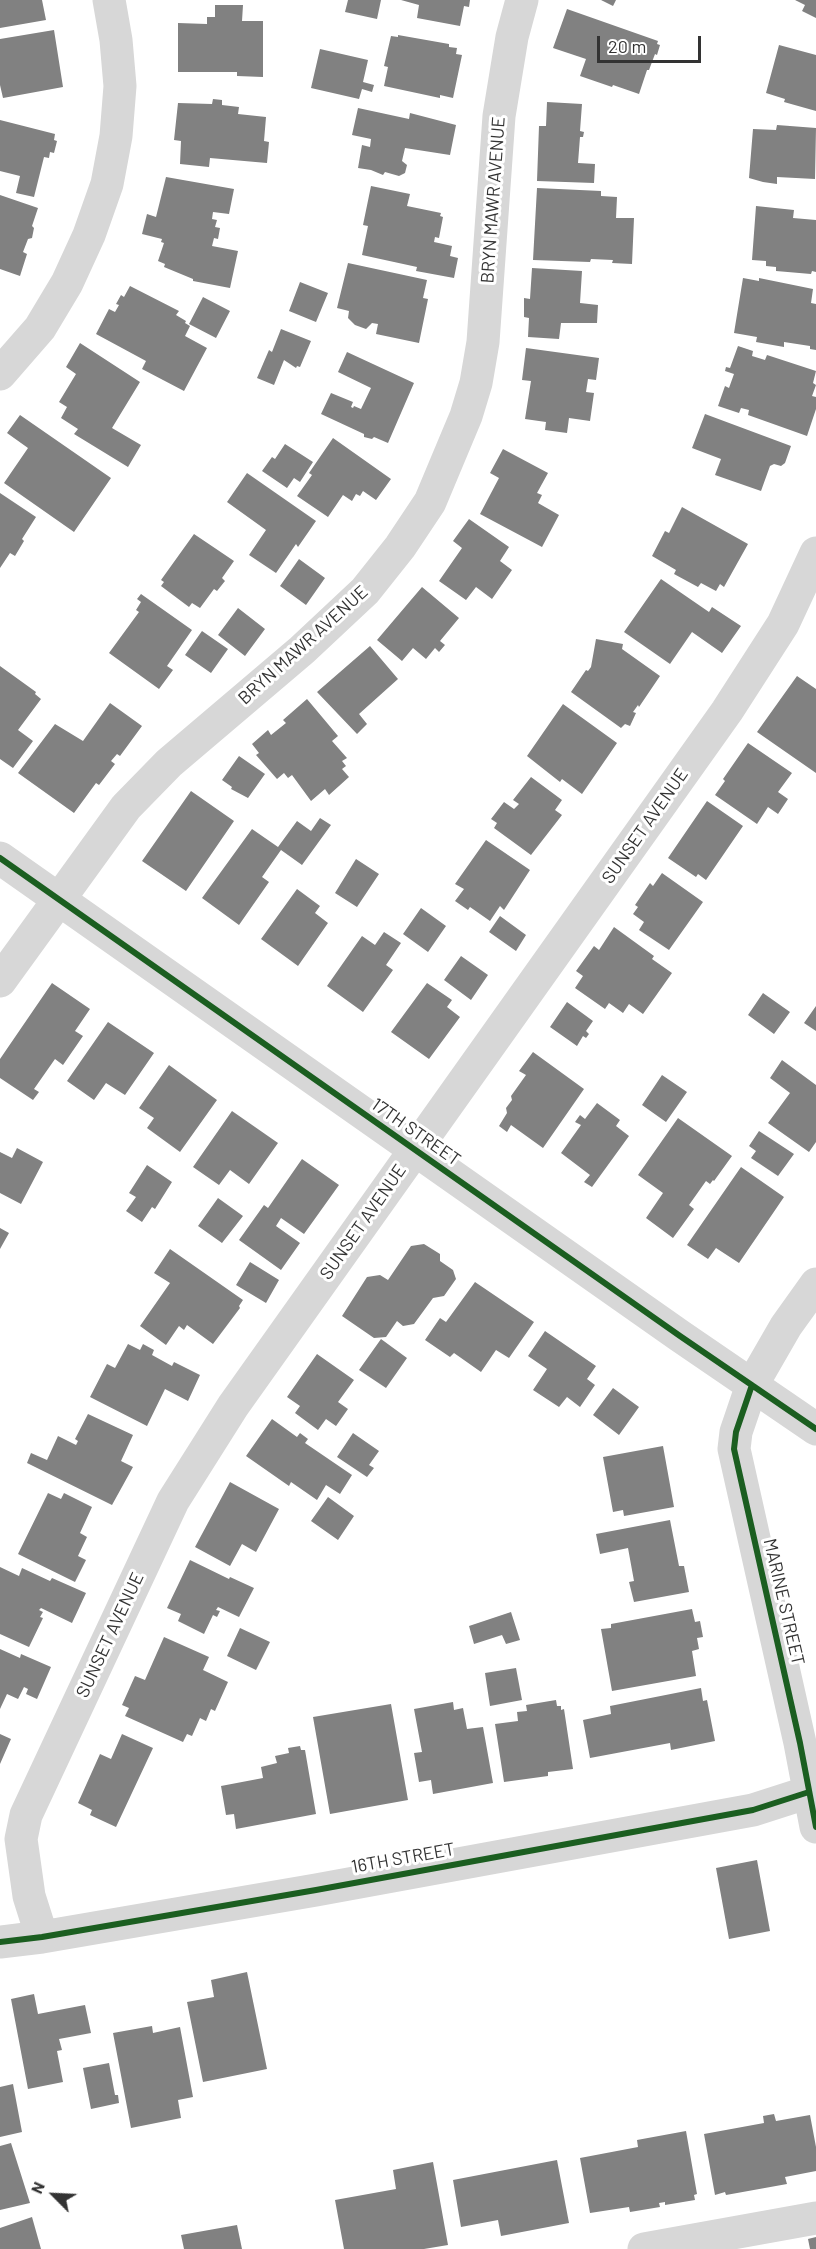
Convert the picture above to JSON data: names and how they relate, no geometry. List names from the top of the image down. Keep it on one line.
{"streets":{"street":["BRYN MAWR AVENUE","SUNSET AVENUE","17TH STREET","MARINE STREET","16TH STREET"]},"crossings":[["BRYN MAWR AVENUE","17TH STREET"],["SUNSET AVENUE","17TH STREET"],["SUNSET AVENUE","16TH STREET"],["17TH STREET","MARINE STREET"],["MARINE STREET","16TH STREET"]],"scale_bar":"20 m","north":"top left"}
